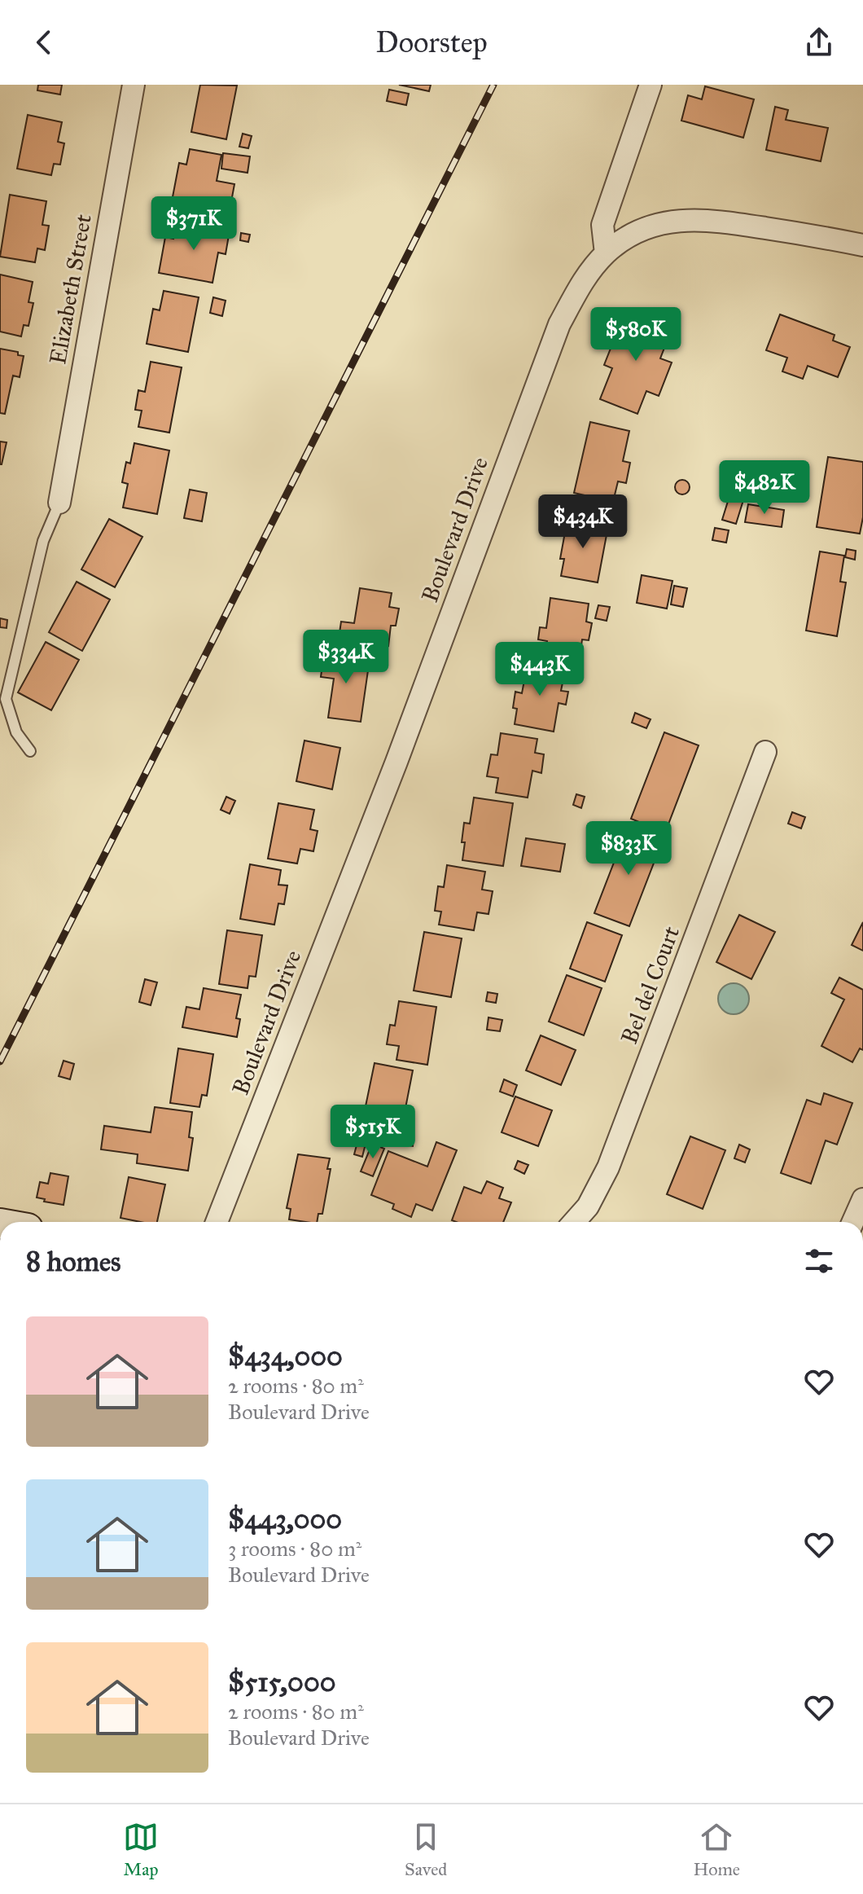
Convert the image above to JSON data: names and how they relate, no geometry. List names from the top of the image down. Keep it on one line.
{"streets":{"street":["Elizabeth Street","Boulevard Drive","Bel del Court"]},"page":{"header":"Doorstep","price":["$371K","$580K","$482K","$434K","$334K","$443K","$833K","$515K"],"heading":"8 homes","list":[{"name":"$434,000","note":"2 rooms · 80 m² · Boulevard Drive"},{"name":"$443,000","note":"3 rooms · 80 m² · Boulevard Drive"},{"name":"$515,000","note":"2 rooms · 80 m² · Boulevard Drive"}],"tabs":["Map","Saved","Home"]}}
